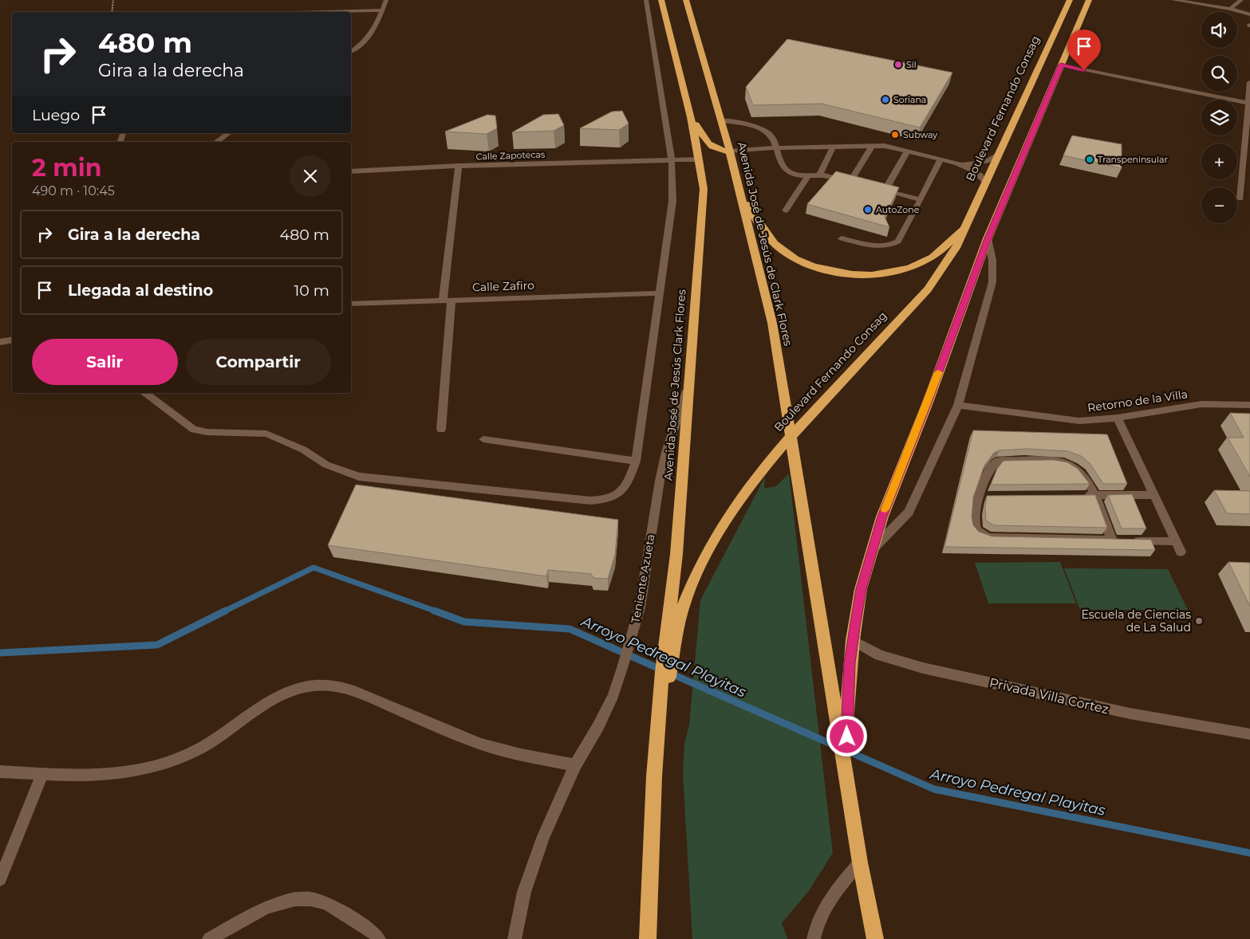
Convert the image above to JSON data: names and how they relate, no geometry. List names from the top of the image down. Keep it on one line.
{"streets":{"highway":["Boulevard Fernando Consag","Avenida José de Jesús de Clark Flores","Avenida José de Jesús Clark Flores"],"street":["Calle Zapotecas","Calle Zafiro","Retorno de la Villa","Teniente Azueta","Privada Villa Cortez"]},"crossings":[["Boulevard Fernando Consag","Avenida José de Jesús de Clark Flores"],["Boulevard Fernando Consag","Avenida José de Jesús Clark Flores"],["Boulevard Fernando Consag","Privada Villa Cortez"],["Calle Zapotecas","Avenida José de Jesús Clark Flores"],["Avenida José de Jesús Clark Flores","Teniente Azueta"]],"water":["Arroyo Pedregal Playitas"],"places":["Sil","Soriana","Subway","Transpeninsular","AutoZone","Escuela de Ciencias de La Salud"],"page":{"map_buttons":["+","−"],"turn":["480 m","Gira a la derecha"],"then":"Luego","heading":["2 min","490 m · 10:45"],"list":[{"name":"Gira a la derecha","value":"480 m"},{"name":"Llegada al destino","value":"10 m"}],"buttons":["Salir","Compartir"]}}
